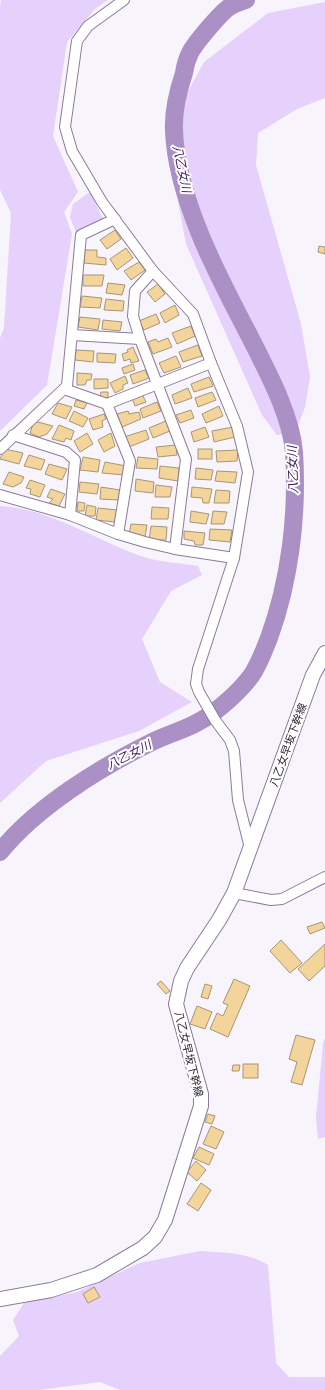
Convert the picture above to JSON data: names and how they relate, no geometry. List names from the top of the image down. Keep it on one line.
{"streets":{"street":["八乙女早坂下幹線"]},"water":["八乙女川"]}
